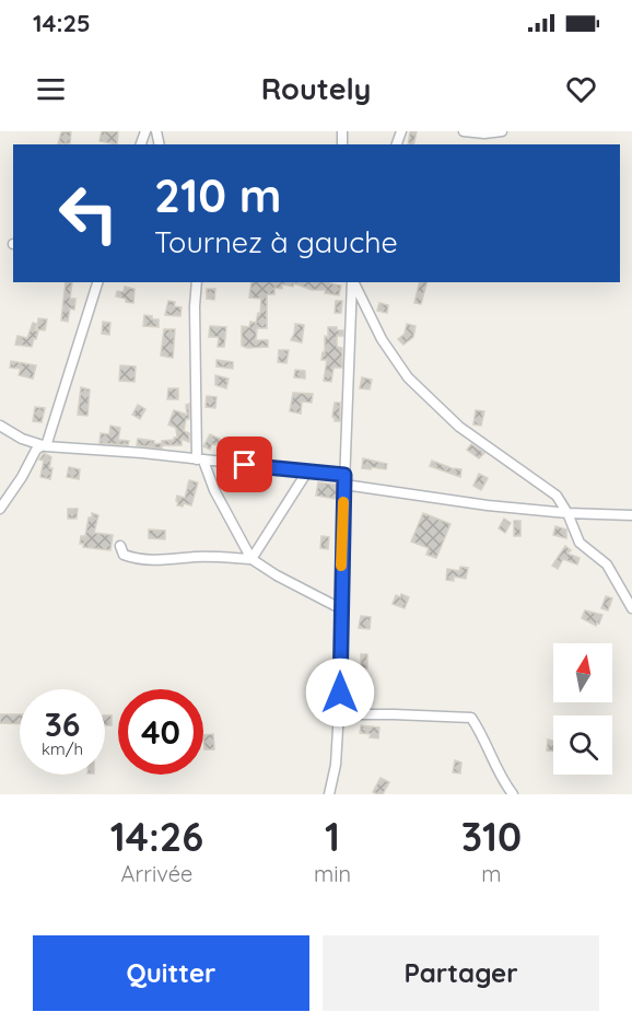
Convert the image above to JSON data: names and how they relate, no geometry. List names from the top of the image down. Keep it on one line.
{"north":"top","page":{"status":"14:25","header":"Routely","turn":["210 m","Tournez à gauche"],"speed":"36 km/h","limit":"40","eta":["14:26","Arrivée","1","min","310","m"],"buttons":["Quitter","Partager"]}}
